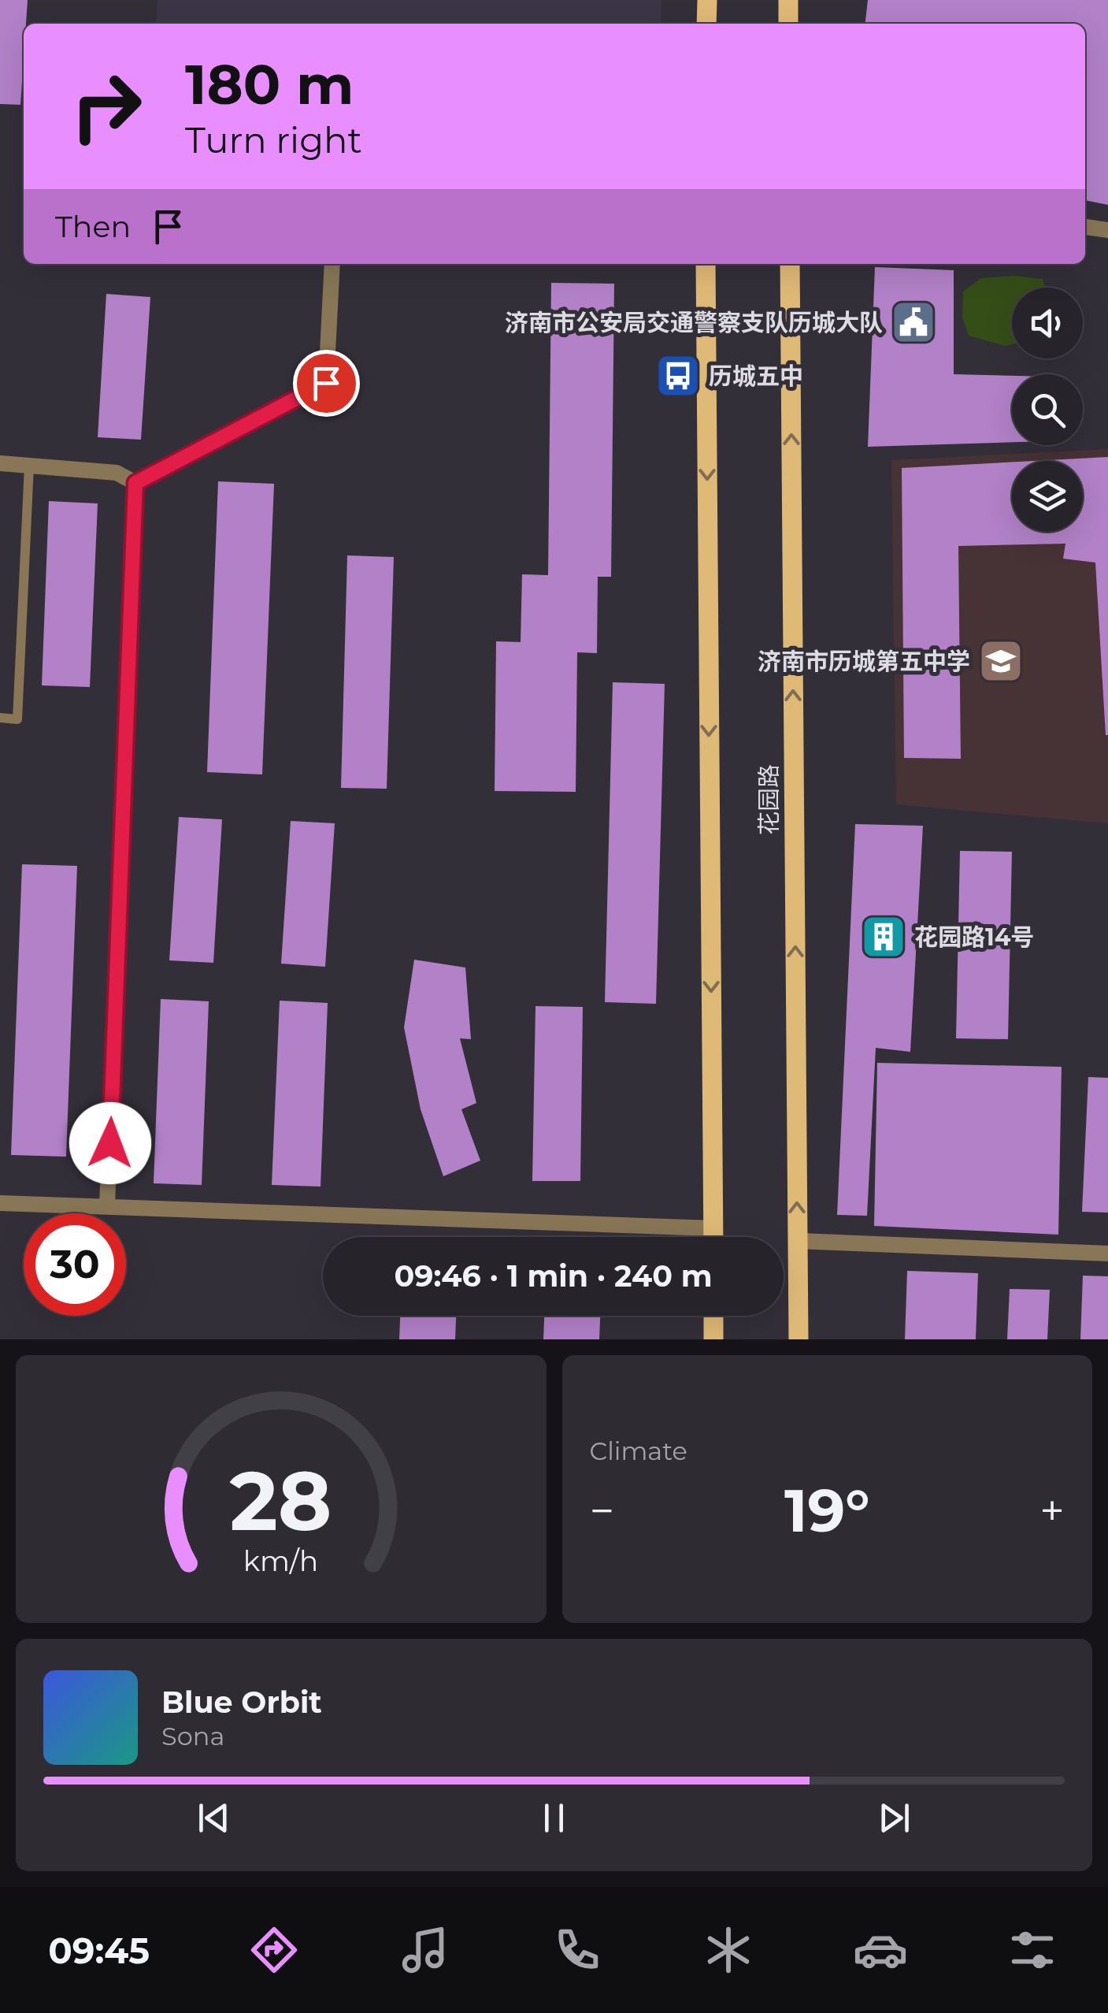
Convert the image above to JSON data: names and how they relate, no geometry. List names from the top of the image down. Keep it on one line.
{"streets":{"main road":["花园路"]},"places":{"public building":["济南市公安局交通警察支队历城大队"],"bus stop":["历城五中"],"school or university":["济南市历城第五中学"],"building":["花园路14号"]},"page":{"turn":["180 m","Turn right"],"then":"Then","limit":"30","trip":"09:46 · 1 min · 240 m","tile":"Climate","heat":["−","19°","+"],"song":["Blue Orbit","Sona"],"tabs":"09:45","gauge":["28","km/h"]}}
